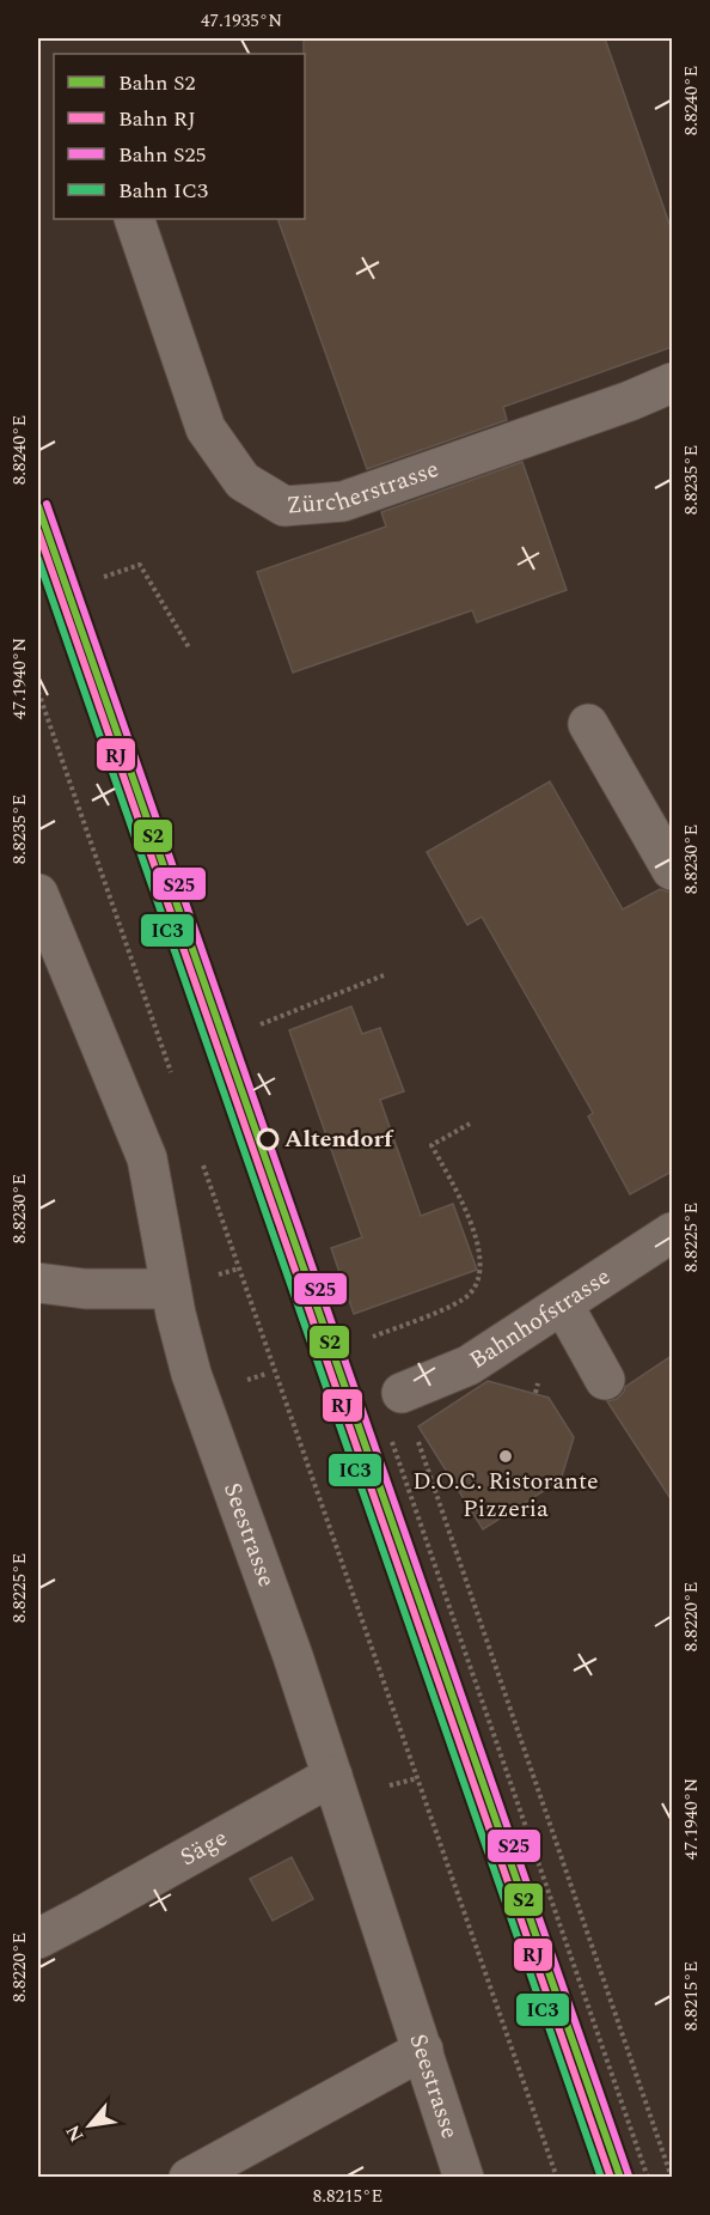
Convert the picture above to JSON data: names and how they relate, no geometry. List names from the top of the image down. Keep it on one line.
{"streets":{"street":["Zürcherstrasse","Bahnhofstrasse","Seestrasse","Säge"]},"crossings":[["Seestrasse","Säge"]],"places":["Altendorf","D.O.C. Ristorante Pizzeria"],"lines":["rail line S25","rail line S2","rail line RJ","rail line IC3"],"legend":["Bahn S2","Bahn RJ","Bahn S25","Bahn IC3"],"north":"bottom left","coordinates":["47.1935°N","8.8240°E","8.8235°E","47.1940°N","8.8230°E","8.8225°E","8.8220°E","8.8215°E"]}
